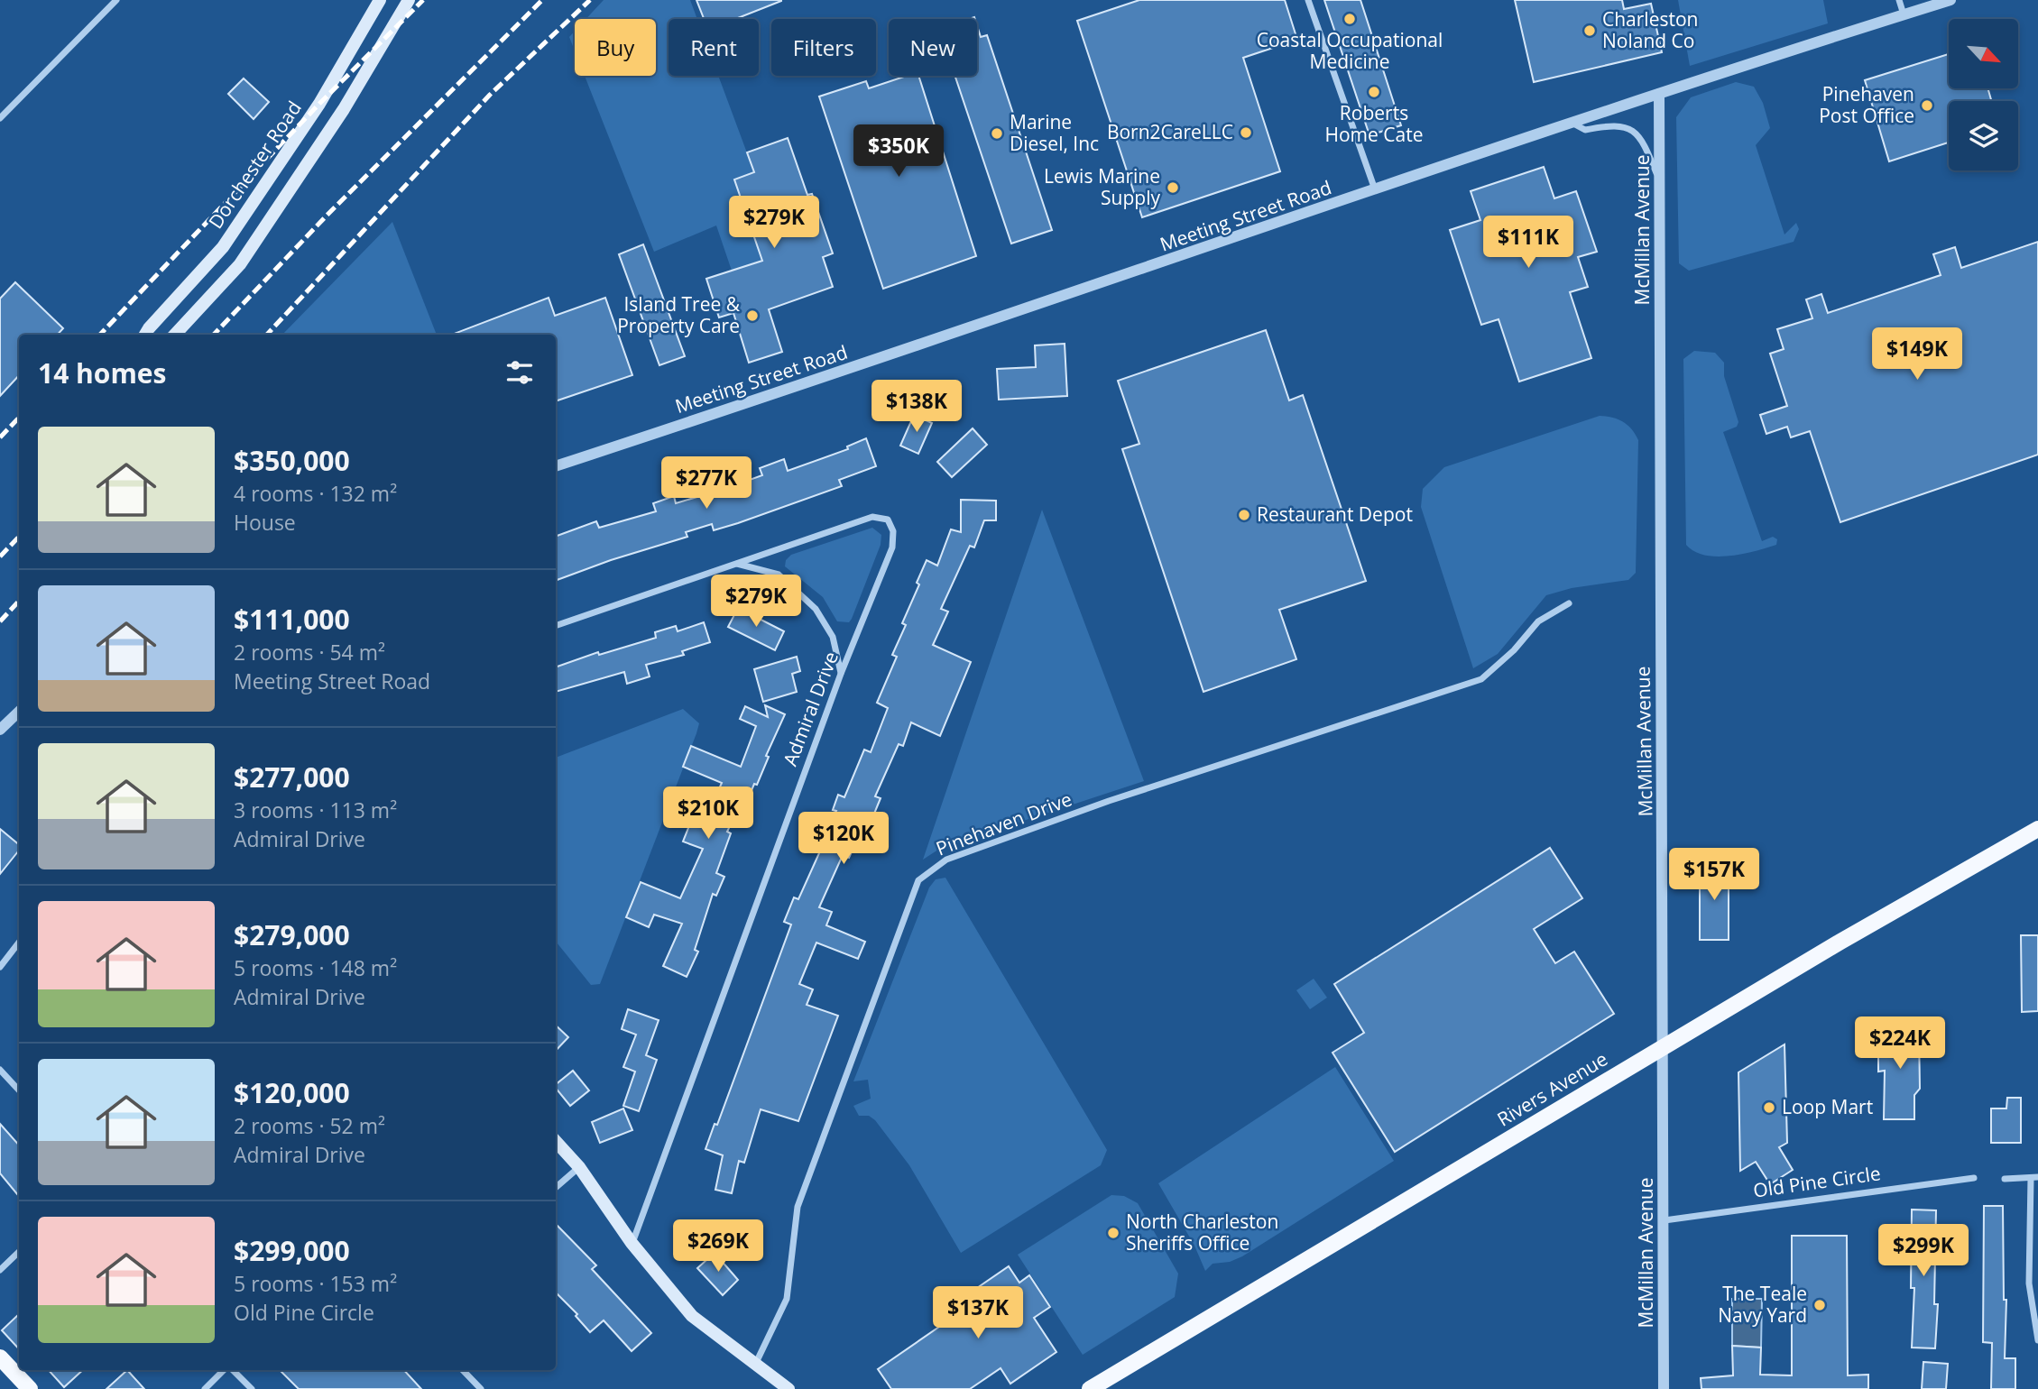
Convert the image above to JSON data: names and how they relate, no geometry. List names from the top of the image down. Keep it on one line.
{"streets":{"main road":["Dorchester Road","Rivers Avenue"],"street":["Meeting Street Road","McMillan Avenue","Admiral Drive","Pinehaven Drive","Old Pine Circle"]},"crossings":[["Meeting Street Road","McMillan Avenue"],["McMillan Avenue","Rivers Avenue"],["McMillan Avenue","Old Pine Circle"]],"places":["Coastal Occupational Medicine","Charleston Noland Co","Roberts Home Cate","Pinehaven Post Office","Born2CareLLC","Marine Diesel, Inc","Lewis Marine Supply","Island Tree & Property Care","Restaurant Depot","Loop Mart","North Charleston Sheriffs Office","The Teale Navy Yard"],"north":"bottom right","page":{"chip":["Buy","Rent","Filters","New"],"price":["$350K","$279K","$111K","$149K","$138K","$277K","$279K","$210K","$120K","$157K","$224K","$269K","$299K","$137K"],"heading":"14 homes","list":[{"name":"$350,000","note":"4 rooms · 132 m² · House"},{"name":"$111,000","note":"2 rooms · 54 m² · Meeting Street Road"},{"name":"$277,000","note":"3 rooms · 113 m² · Admiral Drive"},{"name":"$279,000","note":"5 rooms · 148 m² · Admiral Drive"},{"name":"$120,000","note":"2 rooms · 52 m² · Admiral Drive"},{"name":"$299,000","note":"5 rooms · 153 m² · Old Pine Circle"}]}}
